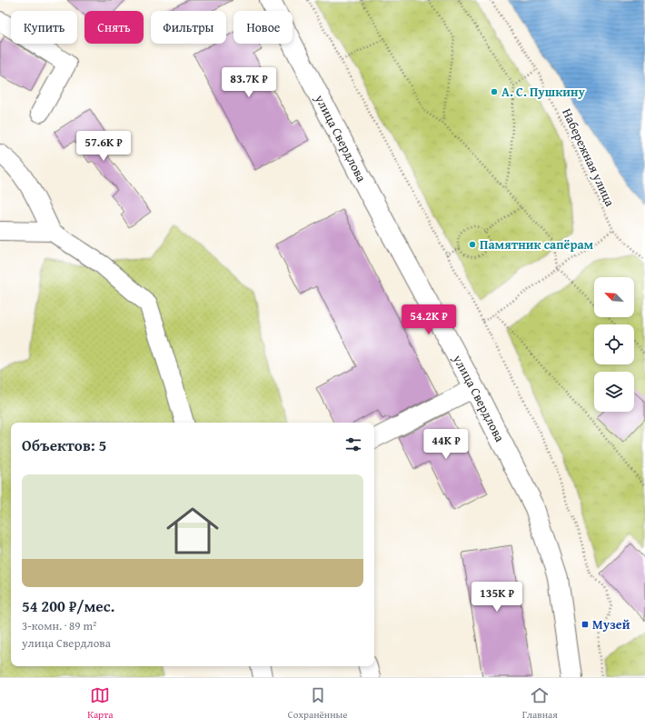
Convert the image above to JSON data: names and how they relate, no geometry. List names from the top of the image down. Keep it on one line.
{"streets":{"main road":["улица Свердлова"],"path":["Набережная улица"]},"places":{"other":["А. С. Пушкину","Памятник сапёрам"],"transit":["Музей"]},"north":"top left","page":{"chip":["Купить","Снять","Фильтры","Новое"],"price":["83.7K ₽","57.6K ₽","54.2K ₽","44K ₽","135K ₽"],"heading":"Объектов: 5","list":[{"name":"54 200 ₽/мес.","note":"3-комн. · 89 m² · улица Свердлова"}],"tabs":["Карта","Сохранённые","Главная"]}}
